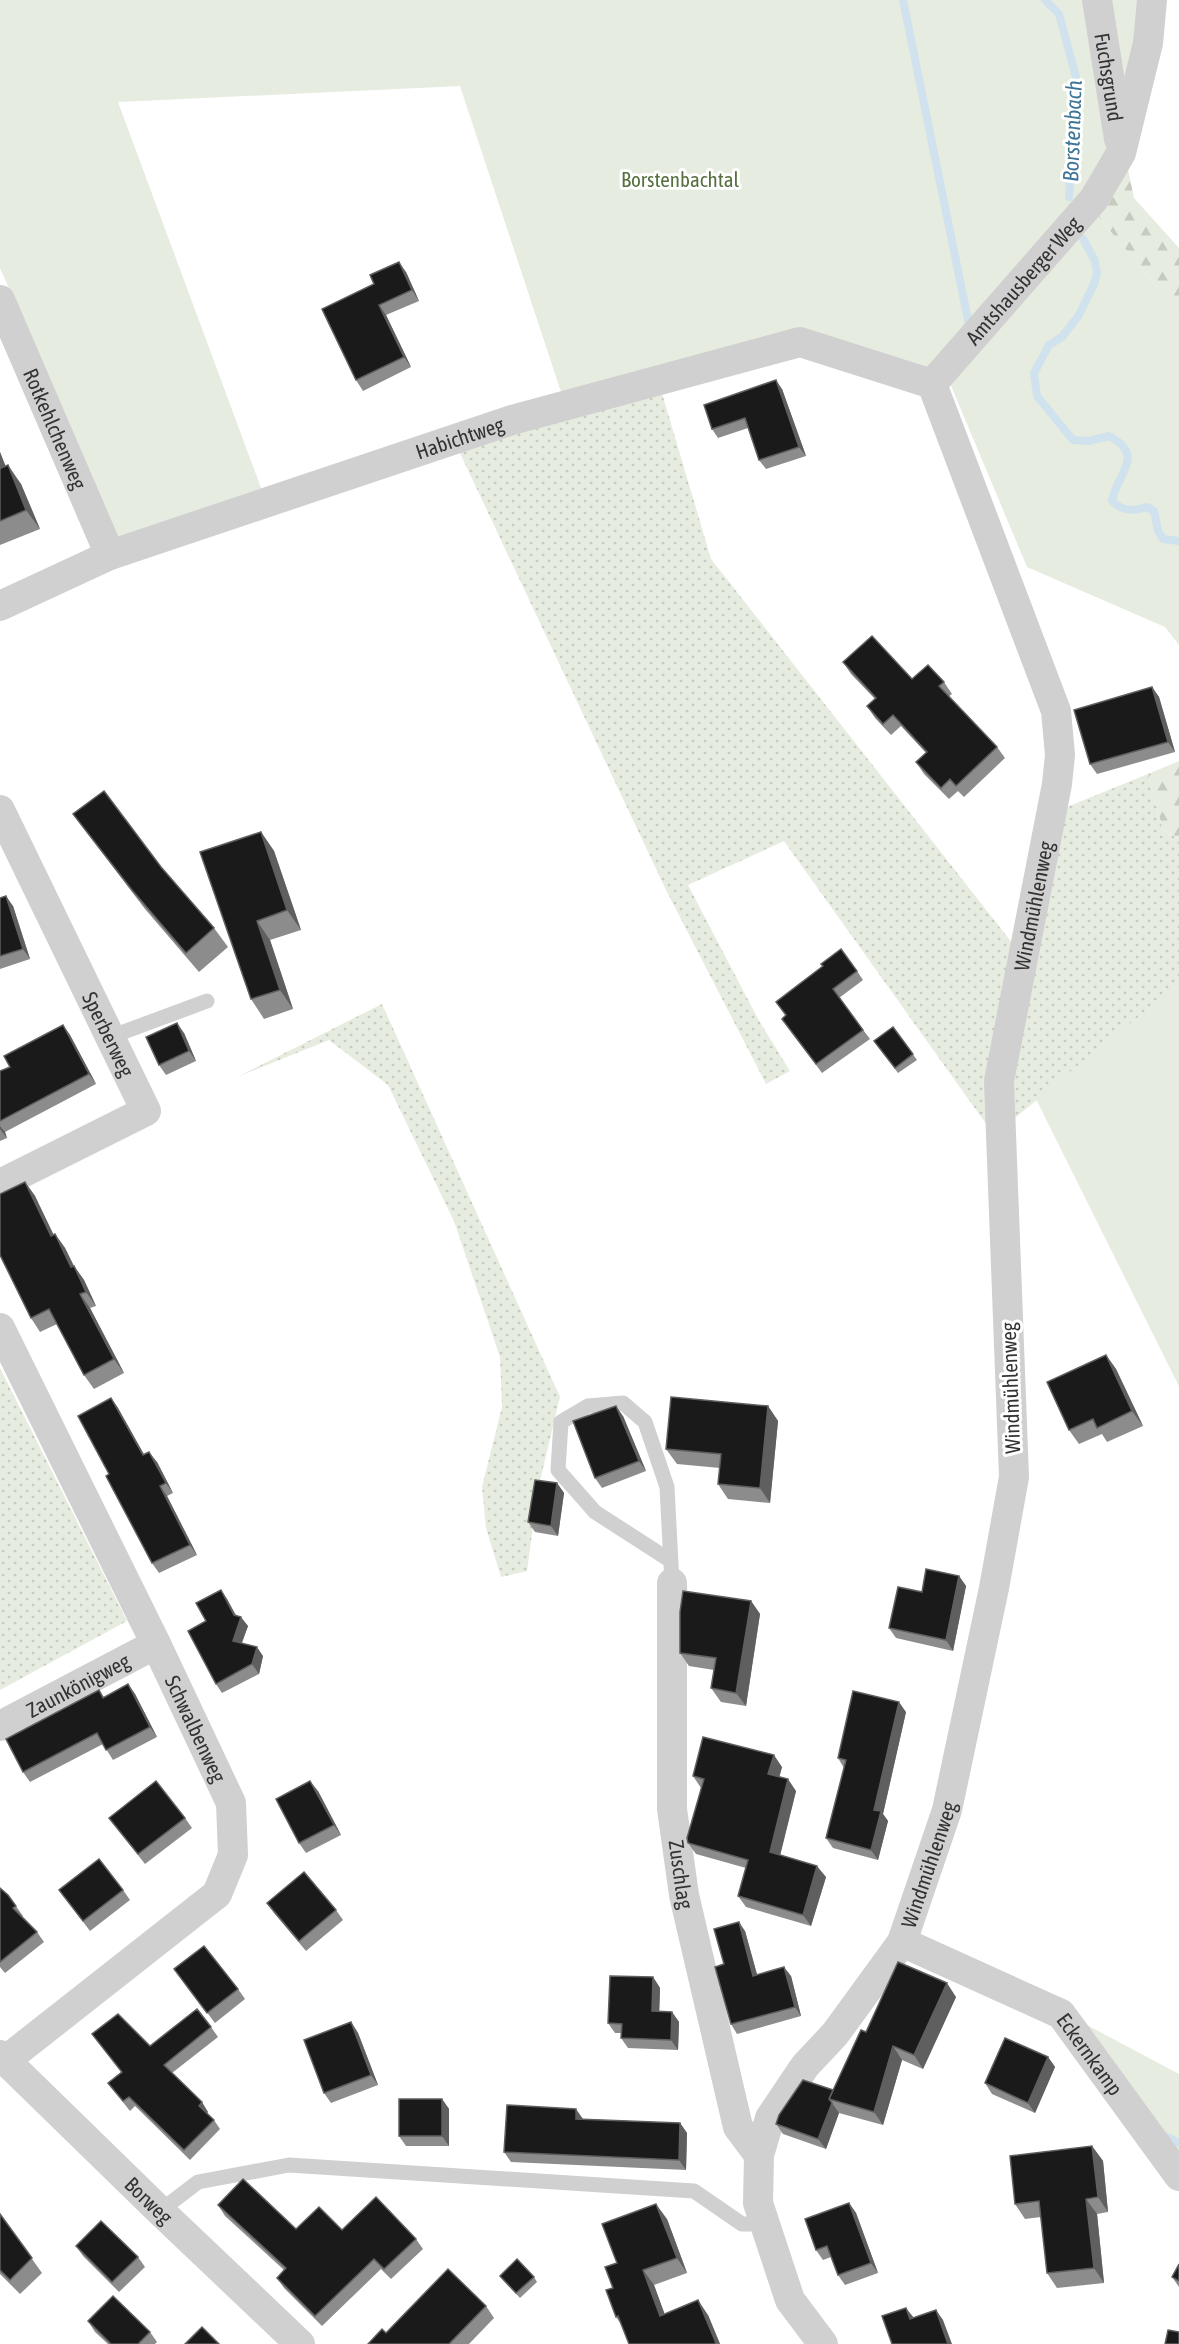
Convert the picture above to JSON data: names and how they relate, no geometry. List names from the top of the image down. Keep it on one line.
{"streets":{"street":["Fuchsgrund","Amtshausberger Weg","Rotkehlchenweg","Habichtweg","Windmühlenweg","Sperberweg","Zaunkönigweg","Schwalbenweg","Zuschlag","Eckernkamp","Borweg"]},"crossings":[["Fuchsgrund","Amtshausberger Weg"],["Amtshausberger Weg","Habichtweg"],["Amtshausberger Weg","Windmühlenweg"],["Rotkehlchenweg","Habichtweg"],["Habichtweg","Windmühlenweg"],["Windmühlenweg","Zuschlag"],["Windmühlenweg","Eckernkamp"],["Zaunkönigweg","Schwalbenweg"],["Schwalbenweg","Borweg"]],"water":["Borstenbach"],"parks":["Borstenbachtal"]}
